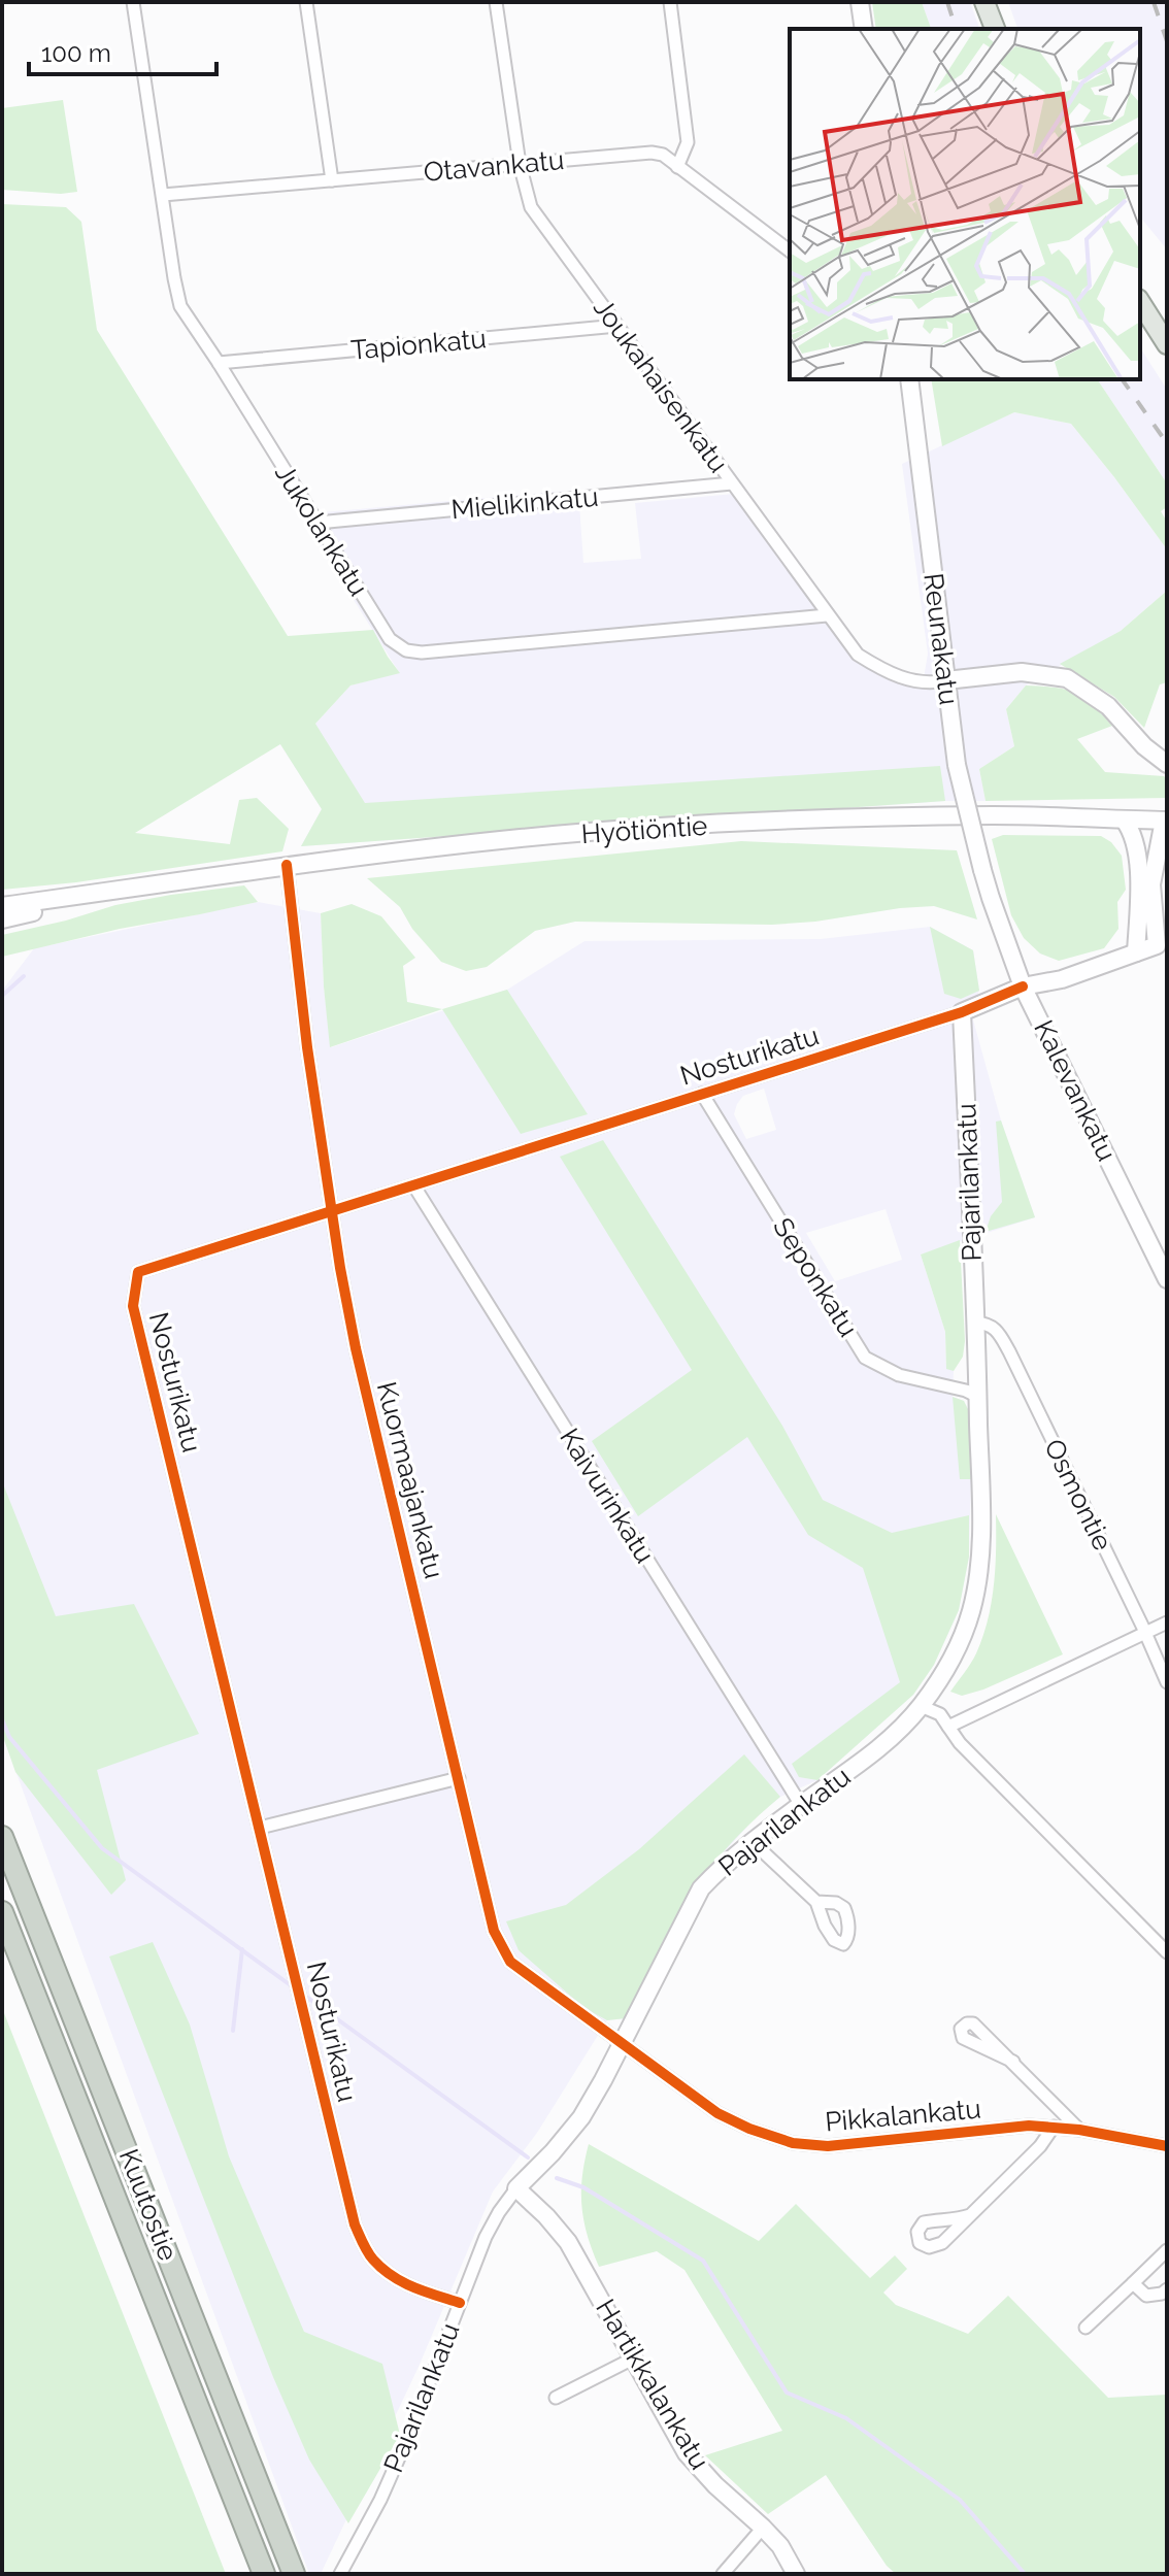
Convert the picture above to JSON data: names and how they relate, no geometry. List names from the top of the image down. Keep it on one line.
{"streets":{"highway":["Kuutostie"],"main road":["Reunakatu","Hyötiöntie","Nosturikatu","Kalevankatu","Pajarilankatu","Hartikkalankatu"],"street":["Otavankatu","Tapionkatu","Joukahaisenkatu","Mielikinkatu","Jukolankatu","Seponkatu","Kuormaajankatu","Osmontie","Kaivurinkatu","Pikkalankatu"]},"crossings":[["Otavankatu","Joukahaisenkatu"],["Otavankatu","Jukolankatu"],["Tapionkatu","Joukahaisenkatu"],["Tapionkatu","Jukolankatu"],["Joukahaisenkatu","Mielikinkatu"],["Joukahaisenkatu","Jukolankatu"],["Joukahaisenkatu","Reunakatu"],["Mielikinkatu","Jukolankatu"],["Reunakatu","Kalevankatu"],["Hyötiöntie","Kuormaajankatu"],["Nosturikatu","Kalevankatu"],["Nosturikatu","Pajarilankatu"],["Nosturikatu","Seponkatu"],["Nosturikatu","Kuormaajankatu"],["Nosturikatu","Kaivurinkatu"],["Pajarilankatu","Seponkatu"],["Pajarilankatu","Kuormaajankatu"],["Pajarilankatu","Osmontie"],["Pajarilankatu","Kaivurinkatu"],["Pajarilankatu","Pikkalankatu"],["Pajarilankatu","Hartikkalankatu"],["Kuormaajankatu","Pikkalankatu"]],"scale_bar":"100 m"}
